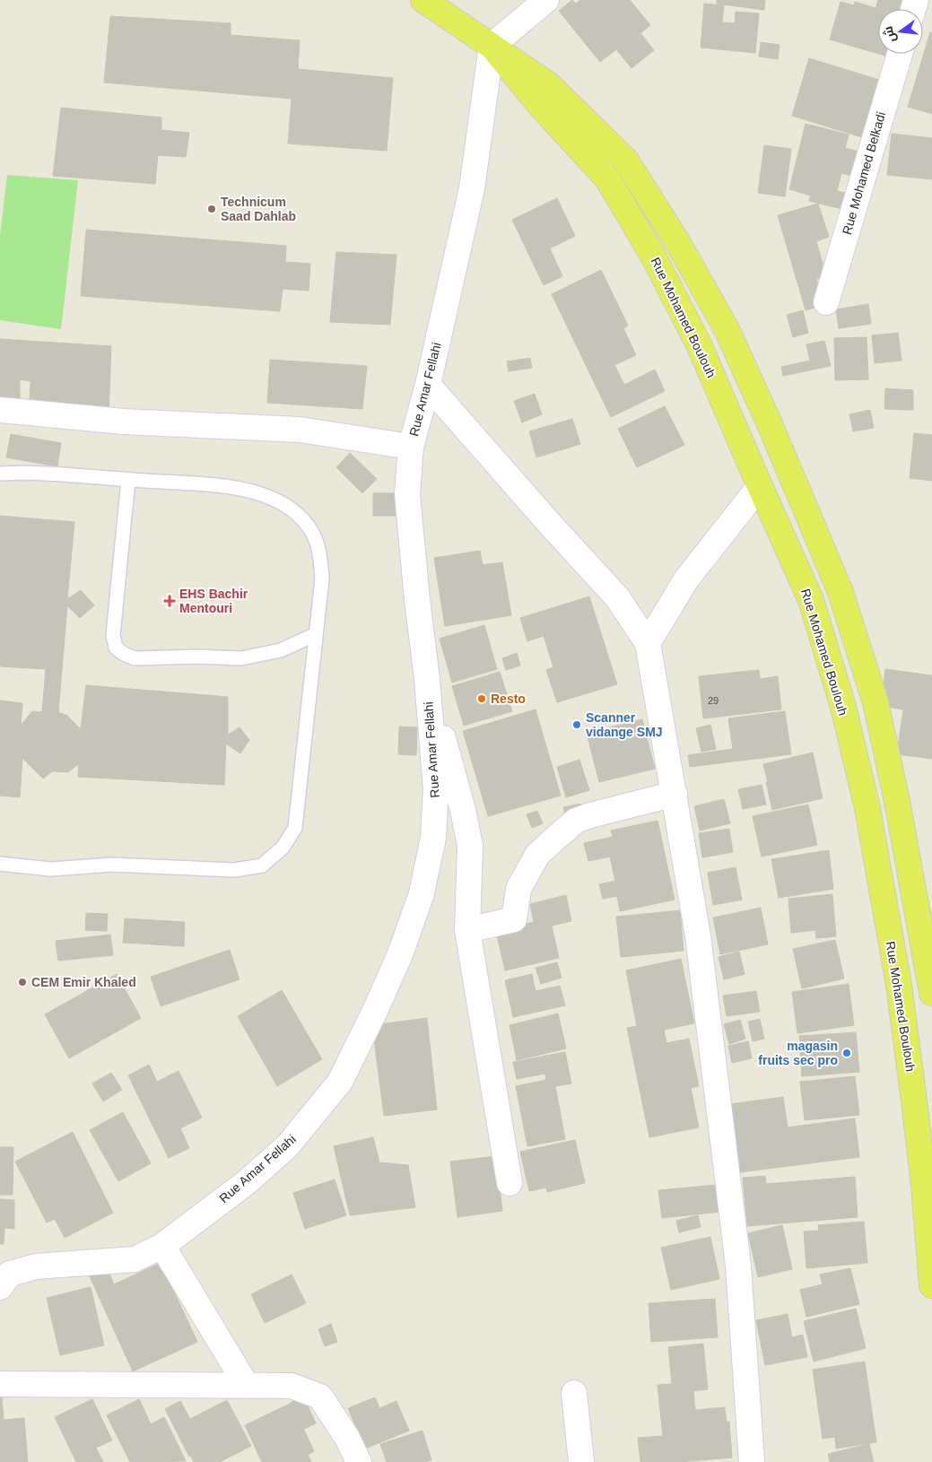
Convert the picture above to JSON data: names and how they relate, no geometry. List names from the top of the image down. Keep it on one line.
{"streets":{"main road":["Rue Mohamed Boulouh"],"street":["Rue Mohamed Belkadi","Rue Amar Fellahi"]},"crossings":[["Rue Mohamed Boulouh","Rue Amar Fellahi"]],"places":{"other":["Technicum Saad Dahlab","Resto","Scanner vidange SMJ","CEM Emir Khaled","magasin fruits sec pro"],"health":["EHS Bachir Mentouri"]},"house_numbers":["29"],"north":"left"}
